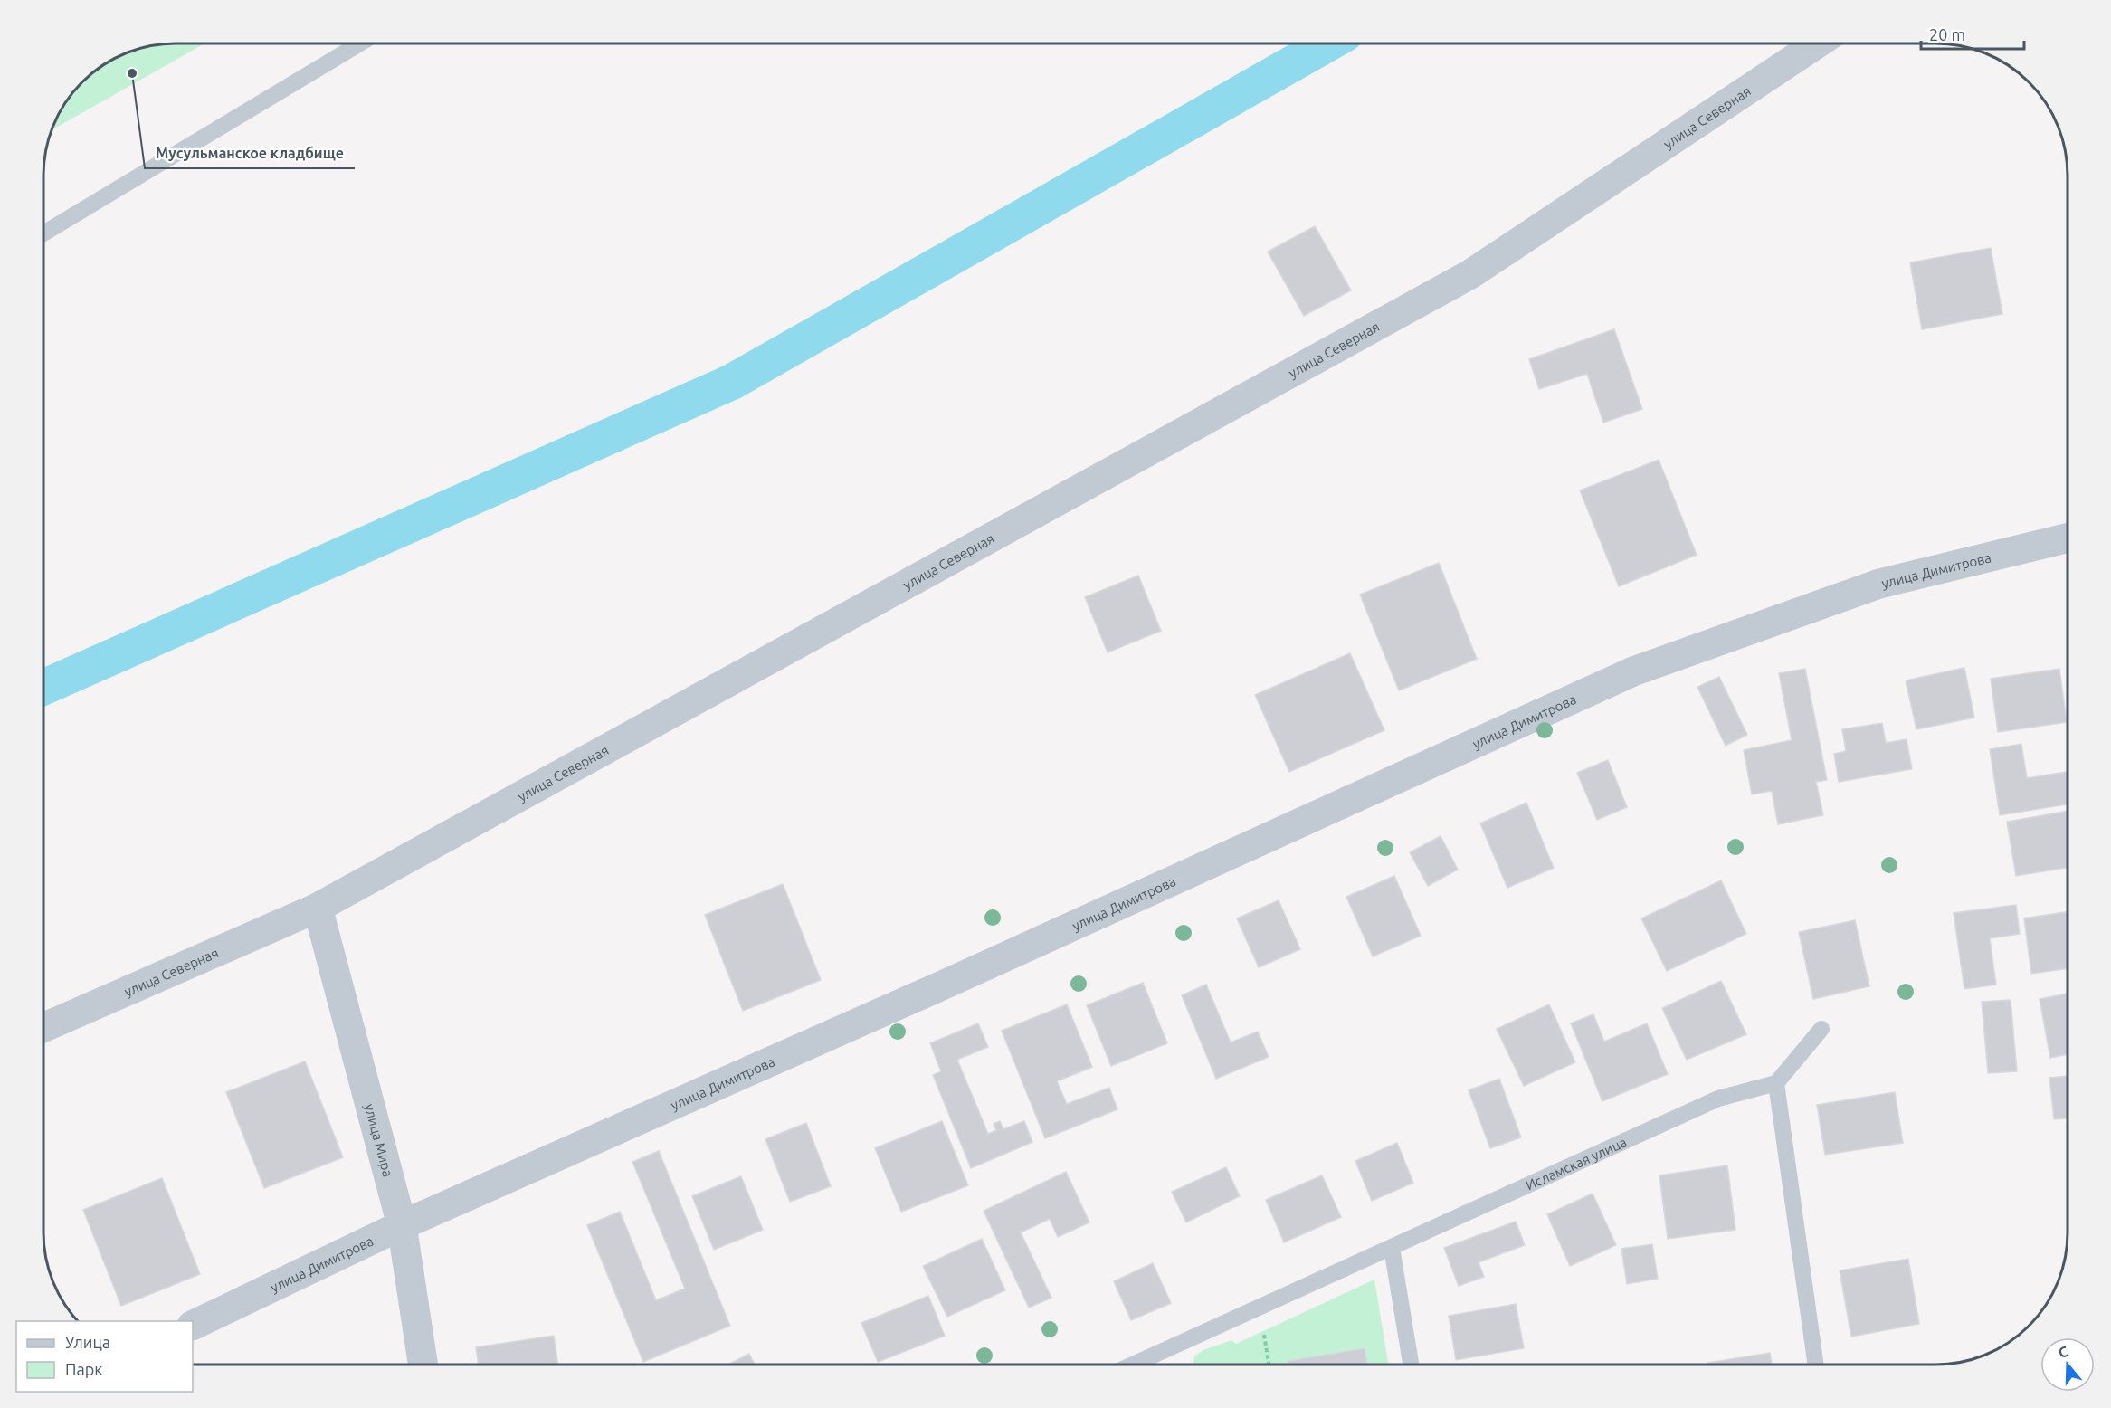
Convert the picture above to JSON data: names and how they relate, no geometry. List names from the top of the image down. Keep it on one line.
{"streets":{"street":["улица Северная","улица Димитрова","улица Мира"],"lane":["Исламская улица"]},"crossings":[["улица Северная","улица Мира"],["улица Димитрова","улица Мира"]],"places":["Мусульманское кладбище"],"legend":["Улица","Парк"],"scale_bar":"20 m","north":"top"}
